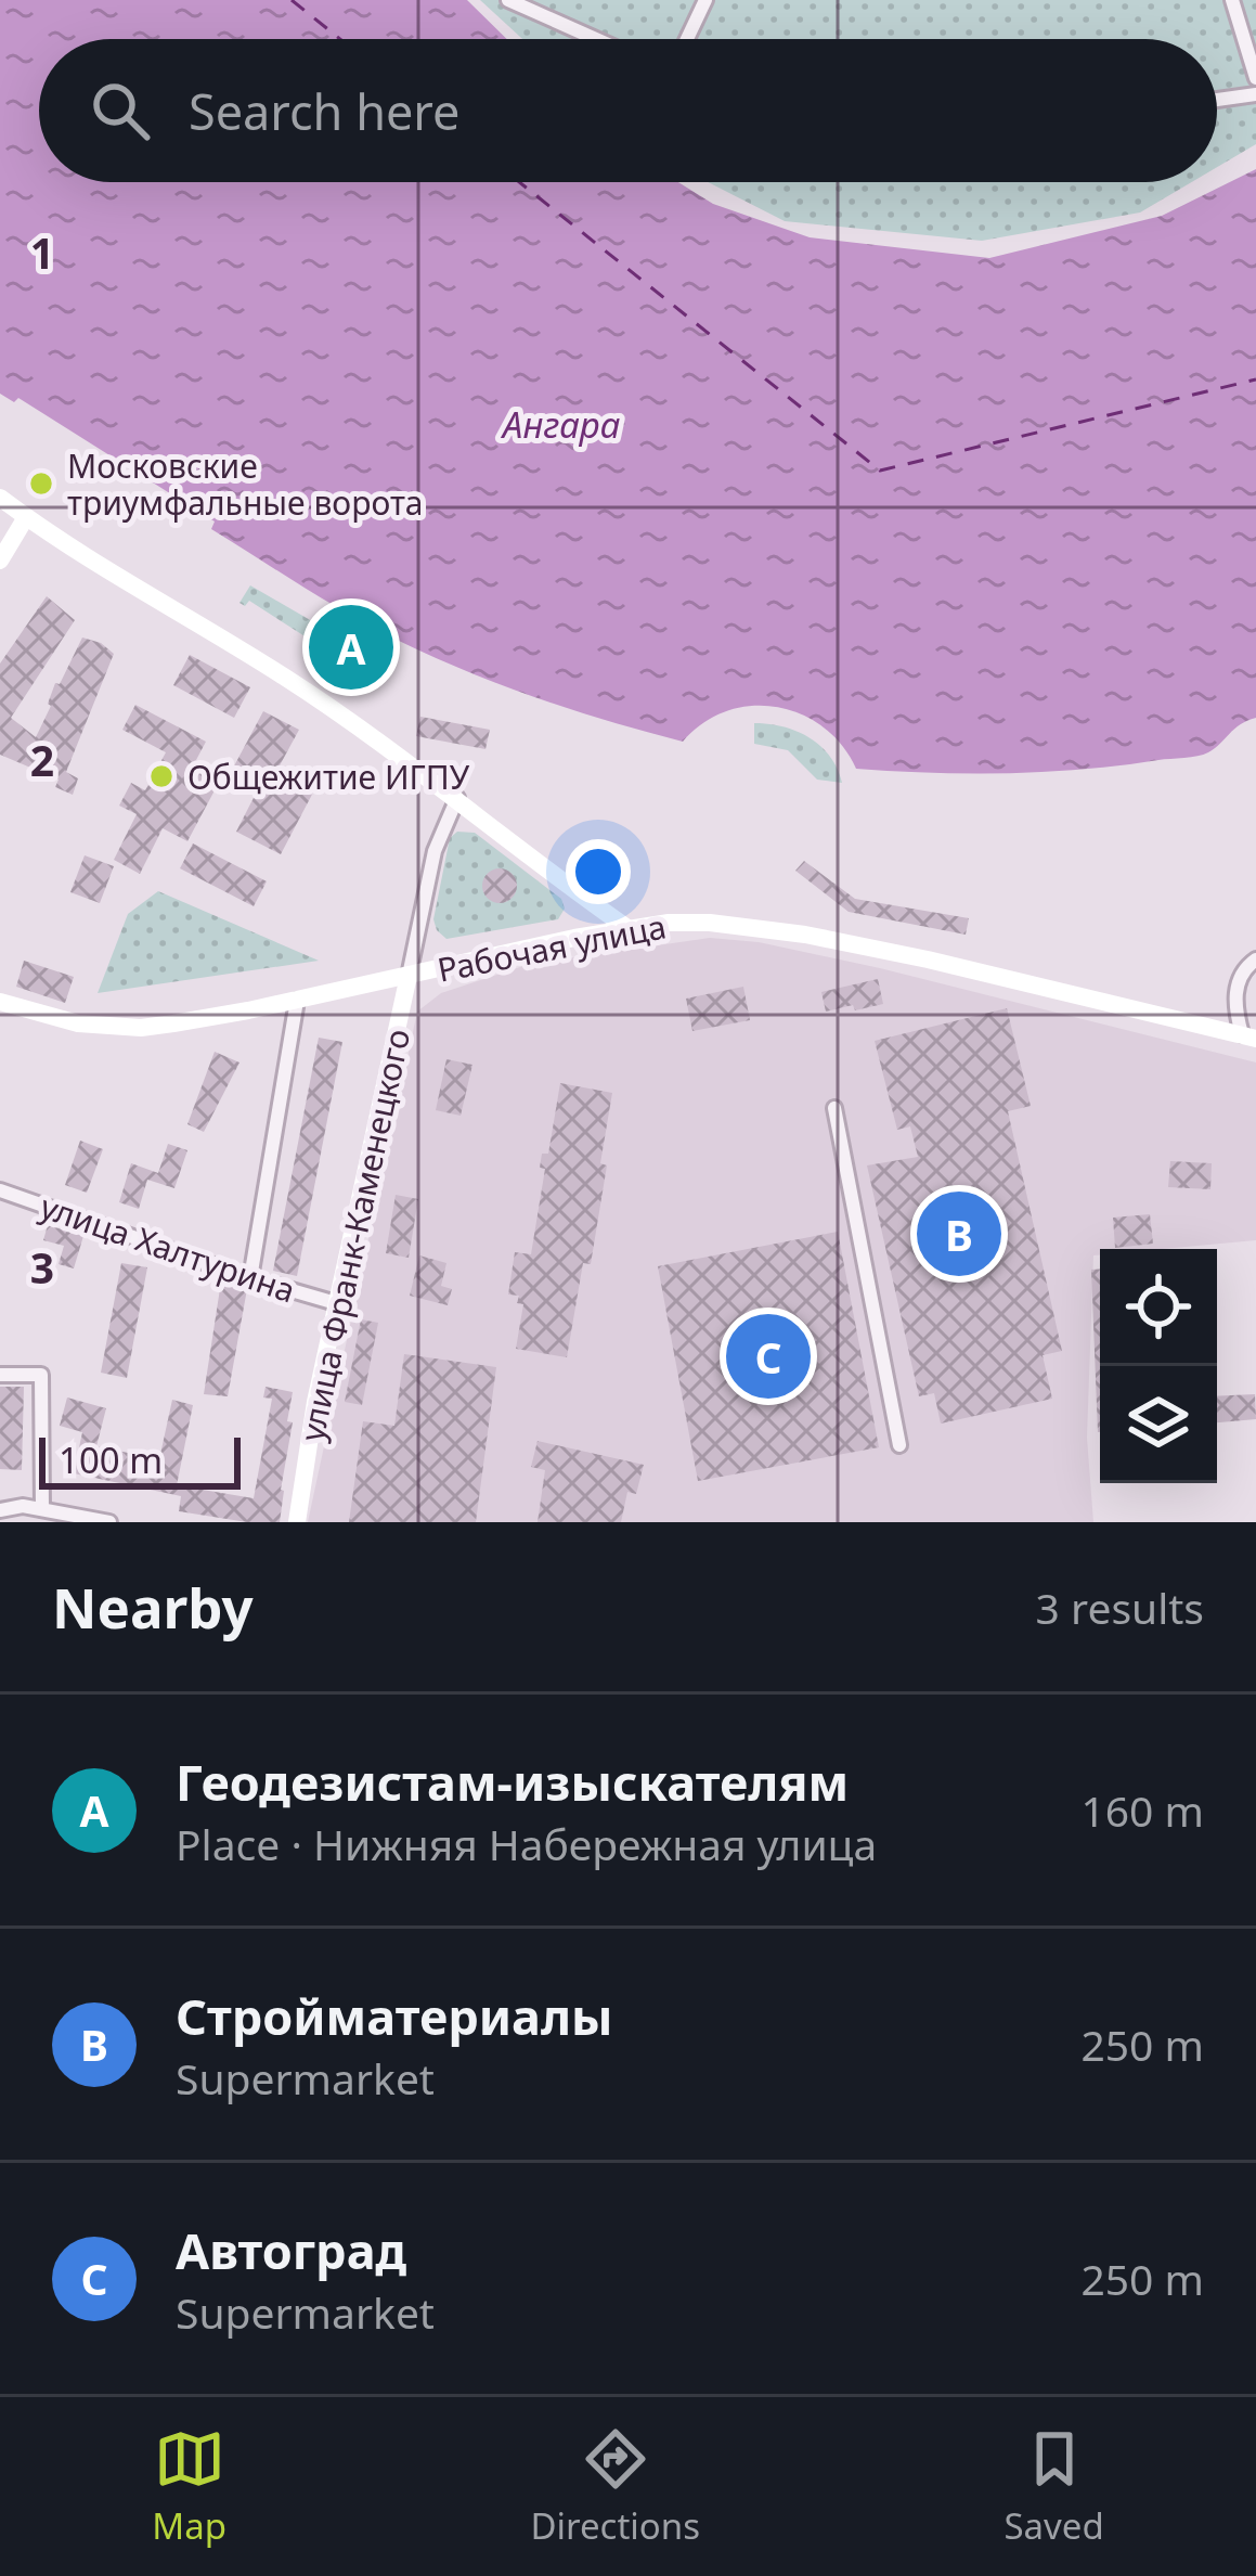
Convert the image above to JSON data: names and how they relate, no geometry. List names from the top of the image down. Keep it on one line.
{"streets":{"main road":["Рабочая улица","улица Франк-Каменецкого"],"street":["улица Халтурина"]},"crossings":[["Рабочая улица","улица Франк-Каменецкого"],["улица Франк-Каменецкого","улица Халтурина"]],"water":["Ангара"],"places":["Московские триумфальные ворота","Общежитие ИГПУ"],"scale_bar":"100 m","page":{"search":"Search here","pins":["A","B","C"],"scale":"100 m","heading":["Nearby","3 results"],"list":[{"mark":"A","name":"Геодезистам-изыскателям","note":"Place · Нижняя Набережная улица","value":"160 m"},{"mark":"B","name":"Стройматериалы","note":"Supermarket","value":"250 m"},{"mark":"C","name":"Автоград","note":"Supermarket","value":"250 m"}],"nav":["Map","Directions","Saved"]},"grid":{"rows":["1","2","3"]}}
